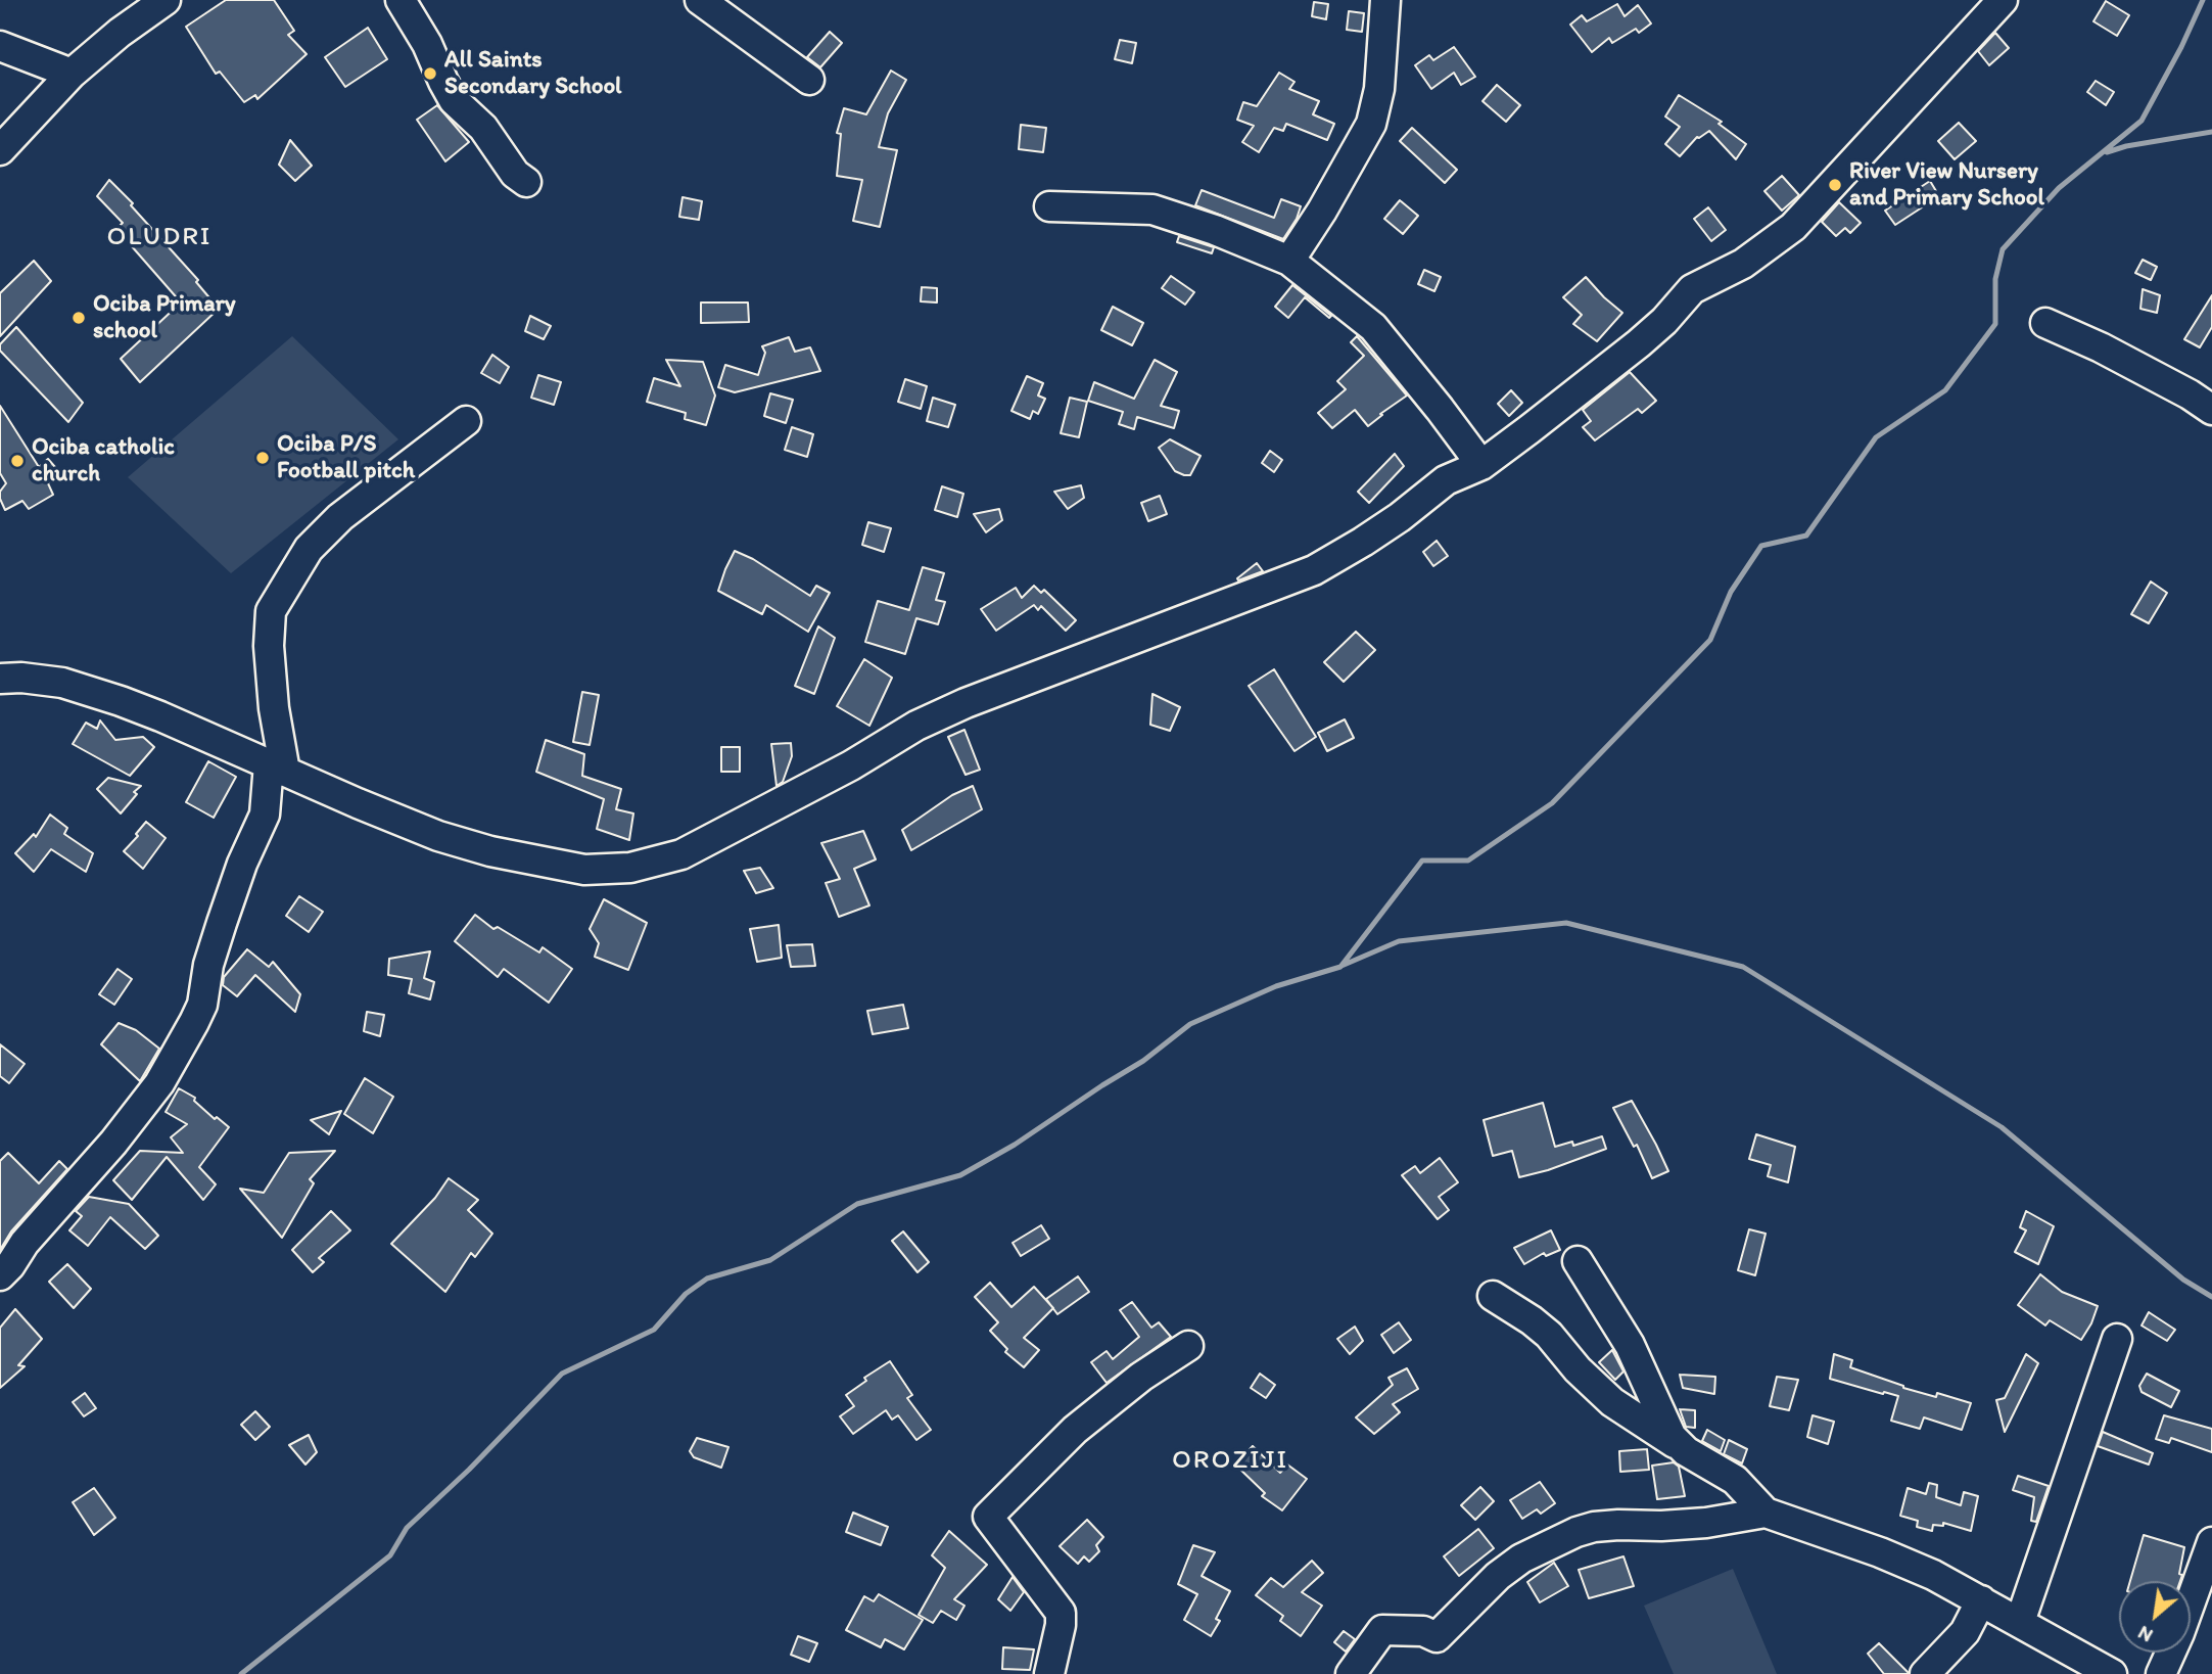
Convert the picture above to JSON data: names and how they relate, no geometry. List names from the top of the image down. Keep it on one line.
{"districts":["OLUDRI","OROZIJI"],"places":["All Saints Secondary School","River View Nursery and Primary School","Ociba Primary school","Ociba P/S Football pitch","Ociba catholic church"],"north":"bottom left"}
